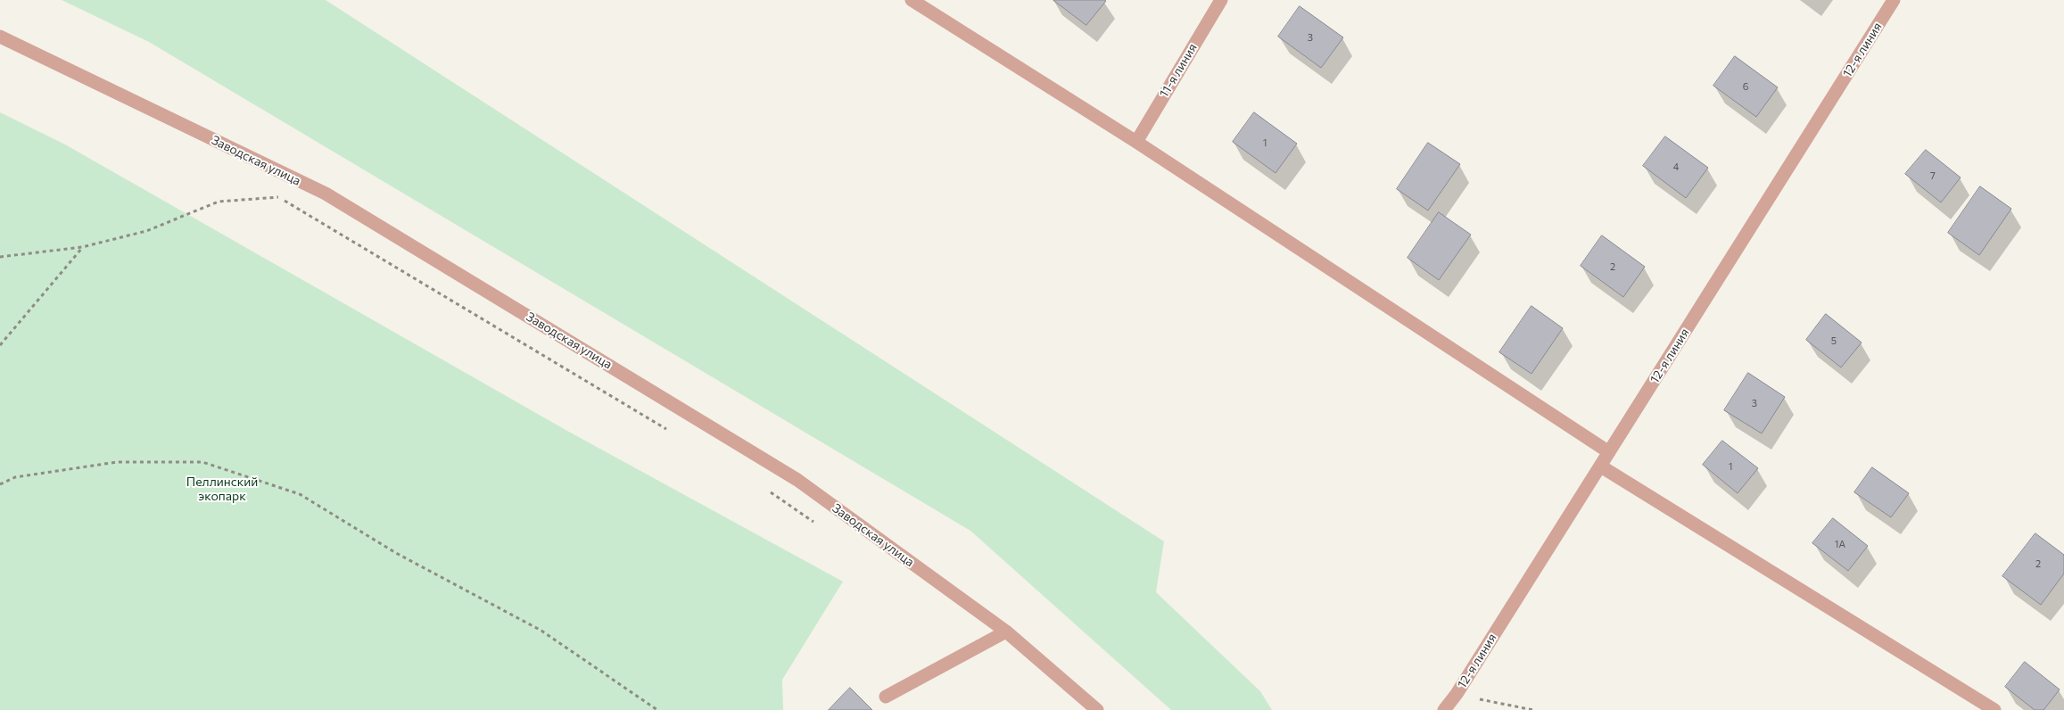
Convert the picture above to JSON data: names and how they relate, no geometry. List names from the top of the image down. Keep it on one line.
{"streets":{"street":["12-я линия","11-я линия","Заводская улица"]},"parks":["Пеллинский экопарк"],"house_numbers":["3","6","1","4","7","2","5","3","1","1А","2"]}
